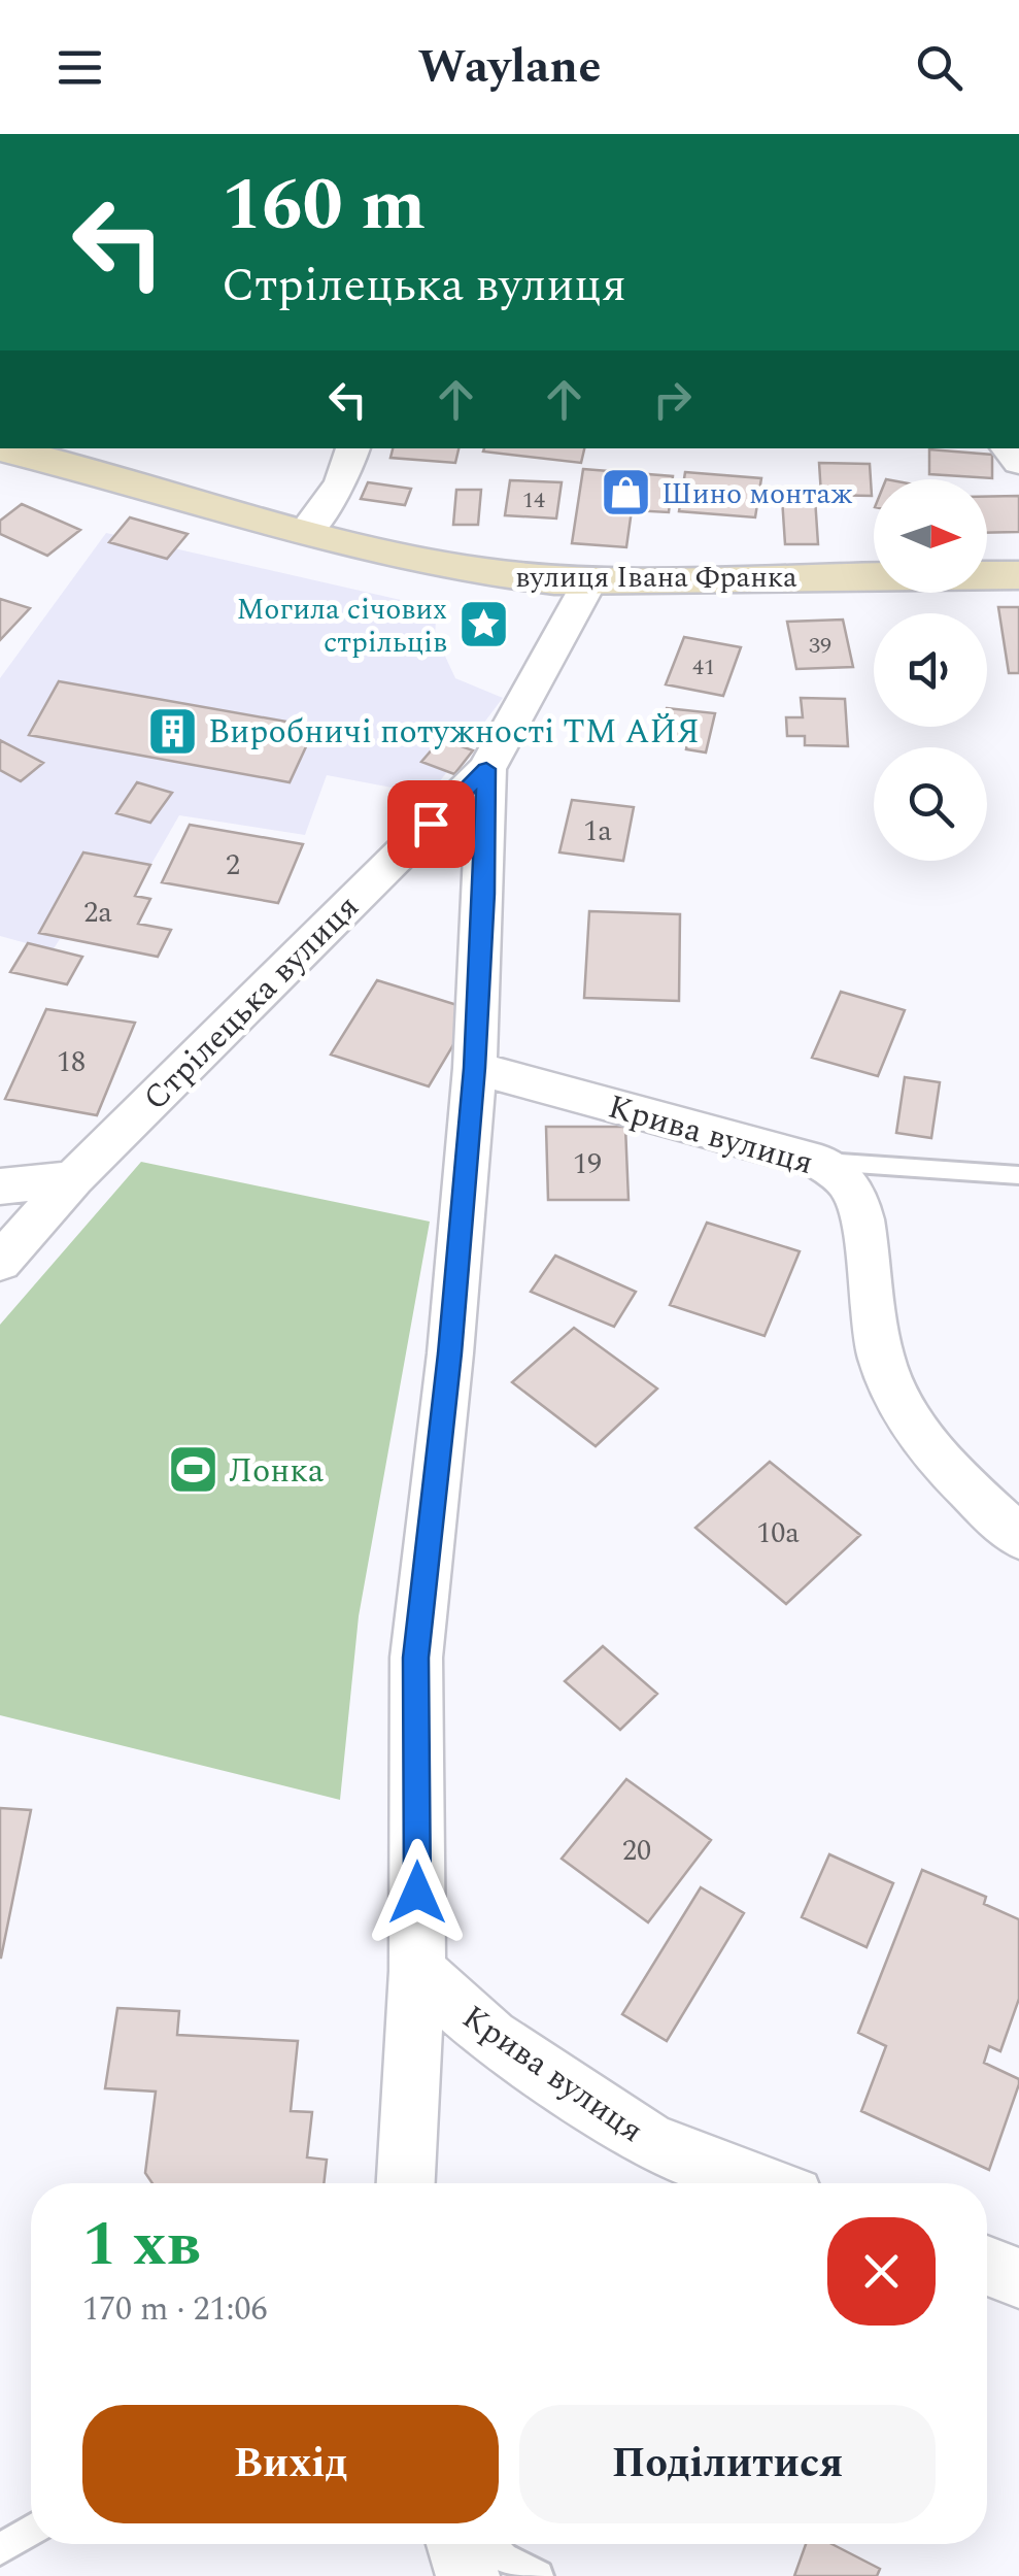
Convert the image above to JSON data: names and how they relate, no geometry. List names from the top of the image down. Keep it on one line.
{"streets":{"street":["вулиця Івана Франка","Стрілецька вулиця","Крива вулиця"]},"crossings":[["вулиця Івана Франка","Стрілецька вулиця"]],"places":{"shop":["Шино монтаж"],"place":["Могила січових стрільців"],"building":["Виробничі потужності ТМ АЙЯ"],"sports":["Лонка"]},"house_numbers":["14","39","41","1а","2","2а","18","19","10а","20"],"north":"right","page":{"header":"Waylane","turn":["160 m","Стрілецька вулиця"],"heading":["1 хв","170 m · 21:06"],"buttons":["Вихід","Поділитися"]}}
